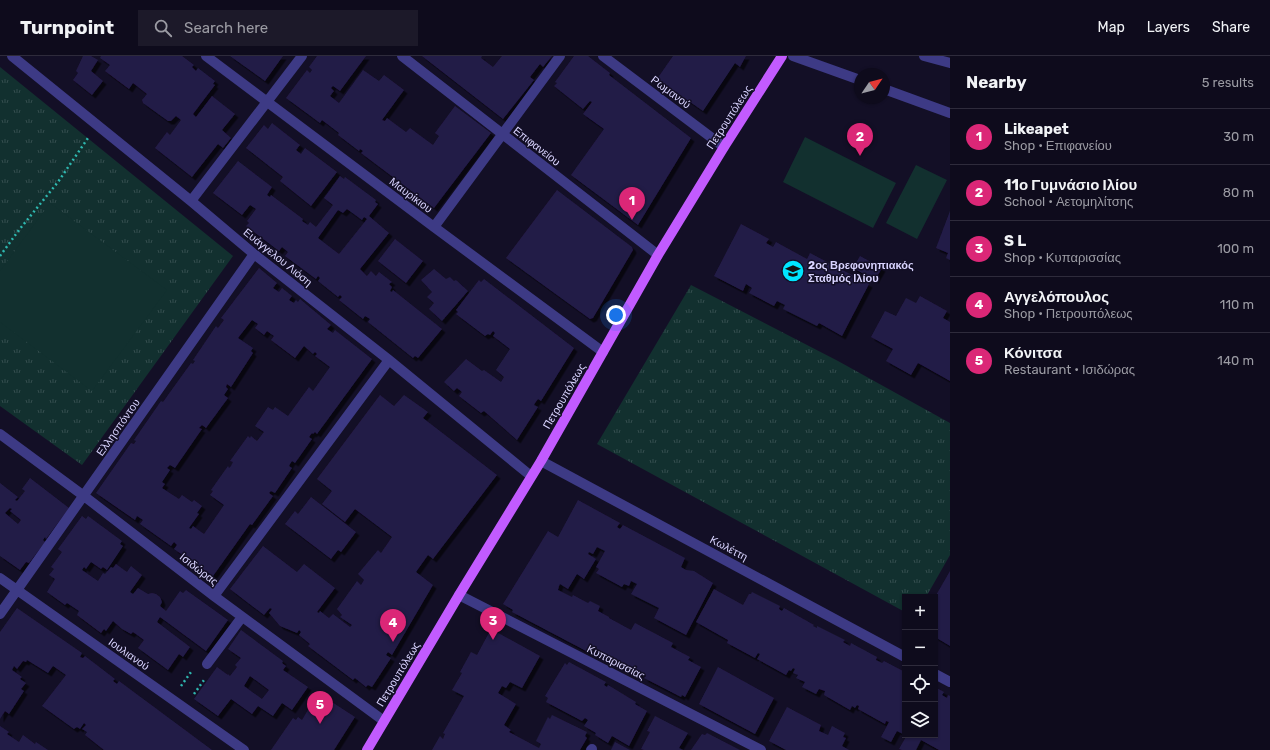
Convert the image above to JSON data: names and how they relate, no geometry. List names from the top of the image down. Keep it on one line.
{"streets":{"main road":["Πετρουπόλεως"],"street":["Ρωμανού","Επιφανείου","Μαυρίκιου","Ευάγγελου Λιόση","Ελλησπόντου","Κωλέττη","Ισιδώρας","Ιουλιανού","Κυπαρισσίας"]},"crossings":[["Ρωμανού","Πετρουπόλεως"],["Πετρουπόλεως","Επιφανείου"],["Πετρουπόλεως","Μαυρίκιου"],["Πετρουπόλεως","Ευάγγελου Λιόση"],["Πετρουπόλεως","Κωλέττη"],["Πετρουπόλεως","Ισιδώρας"],["Πετρουπόλεως","Κυπαρισσίας"],["Ευάγγελου Λιόση","Ελλησπόντου"],["Ελλησπόντου","Ισιδώρας"],["Ελλησπόντου","Ιουλιανού"]],"places":{"school or university":["2ος Βρεφονηπιακός Σταθμός Ιλίου"]},"north":"top right","page":{"header":"Turnpoint","search":"Search here","nav":["Map","Layers","Share"],"heading":["Nearby","5 results"],"list":[{"mark":"1","name":"Likeapet","note":"Shop · Επιφανείου","value":"30 m"},{"mark":"2","name":"11ο Γυμνάσιο Ιλίου","note":"School · Αετομηλίτσης","value":"80 m"},{"mark":"3","name":"S L","note":"Shop · Κυπαρισσίας","value":"100 m"},{"mark":"4","name":"Αγγελόπουλος","note":"Shop · Πετρουπόλεως","value":"110 m"},{"mark":"5","name":"Κόνιτσα","note":"Restaurant · Ισιδώρας","value":"140 m"}],"pins":["2","1","3","4","5"],"map_buttons":["+","−"]}}
